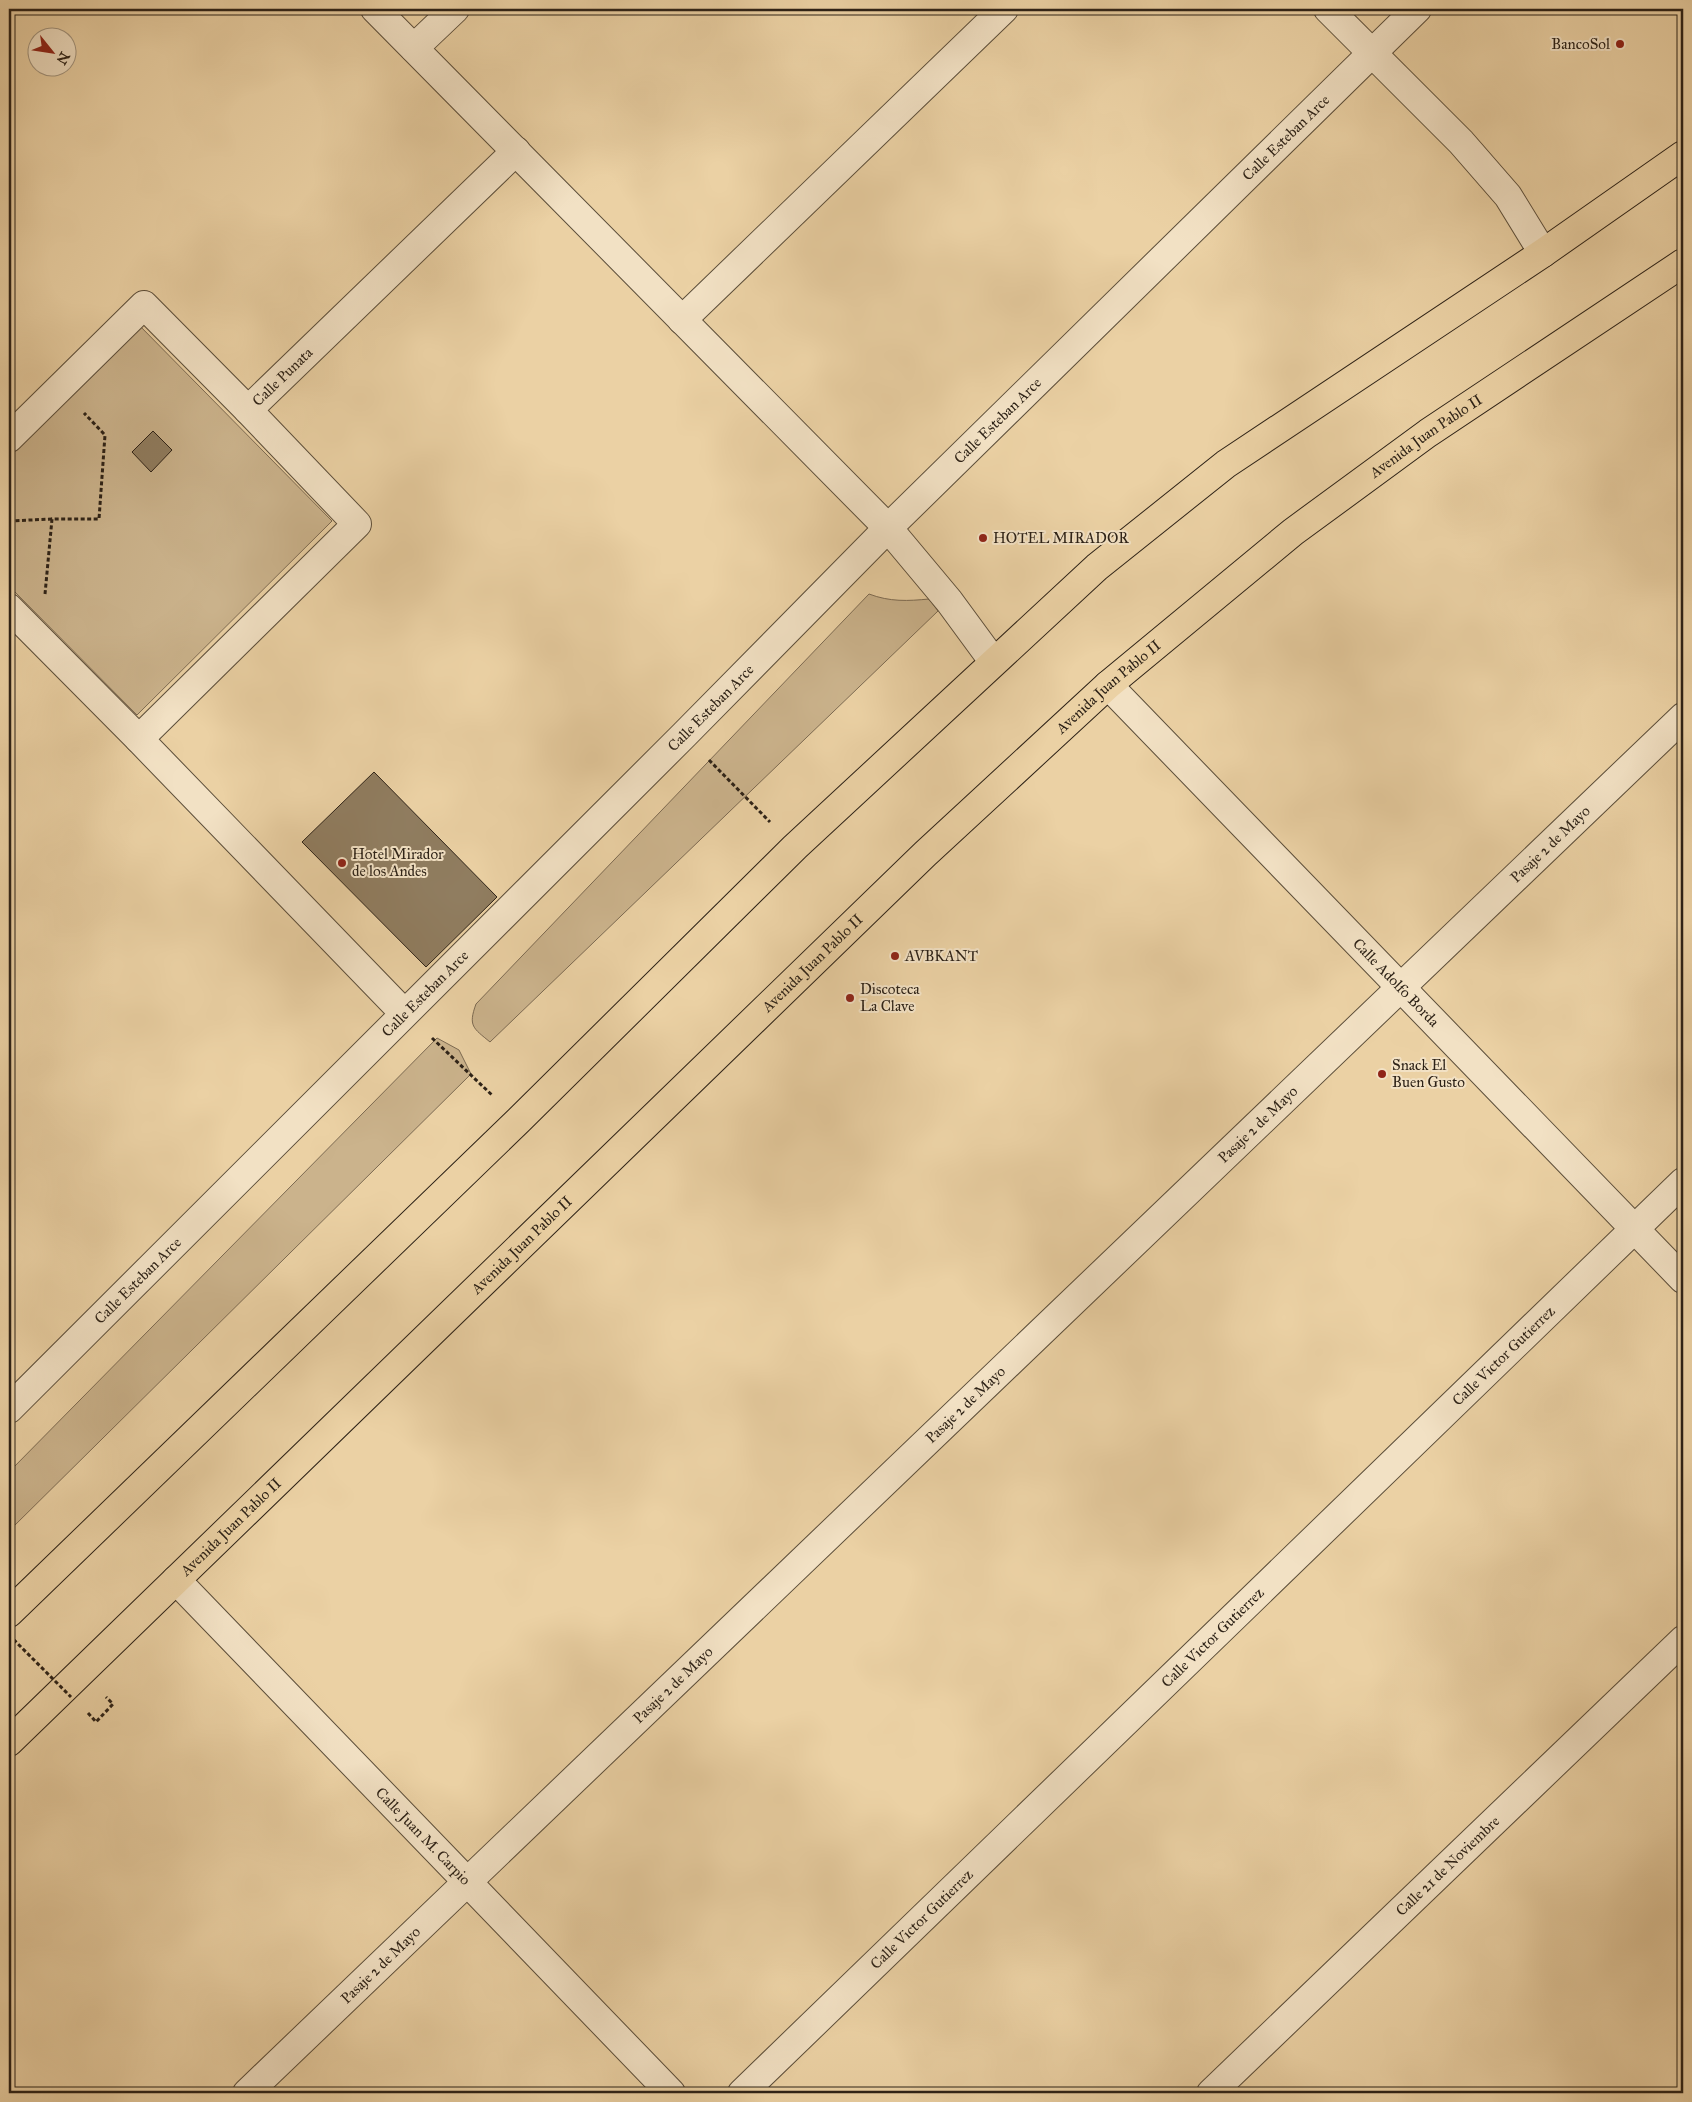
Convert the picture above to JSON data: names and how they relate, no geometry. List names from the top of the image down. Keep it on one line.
{"streets":{"highway":["Avenida Juan Pablo II"],"street":["Calle Esteban Arce","Calle Punata","Pasaje 2 de Mayo","Calle Adolfo Borda","Calle Victor Gutierrez","Calle Juan M. Carpio","Calle 21 de Noviembre"]},"crossings":[["Avenida Juan Pablo II","Calle Adolfo Borda"],["Avenida Juan Pablo II","Calle Juan M. Carpio"],["Pasaje 2 de Mayo","Calle Adolfo Borda"],["Pasaje 2 de Mayo","Calle Juan M. Carpio"],["Calle Adolfo Borda","Calle Victor Gutierrez"]],"places":["BancoSol","HOTEL MIRADOR","Hotel Mirador de los Andes","AVBKANT","Discoteca La Clave","Snack El Buen Gusto"],"north":"bottom right"}
